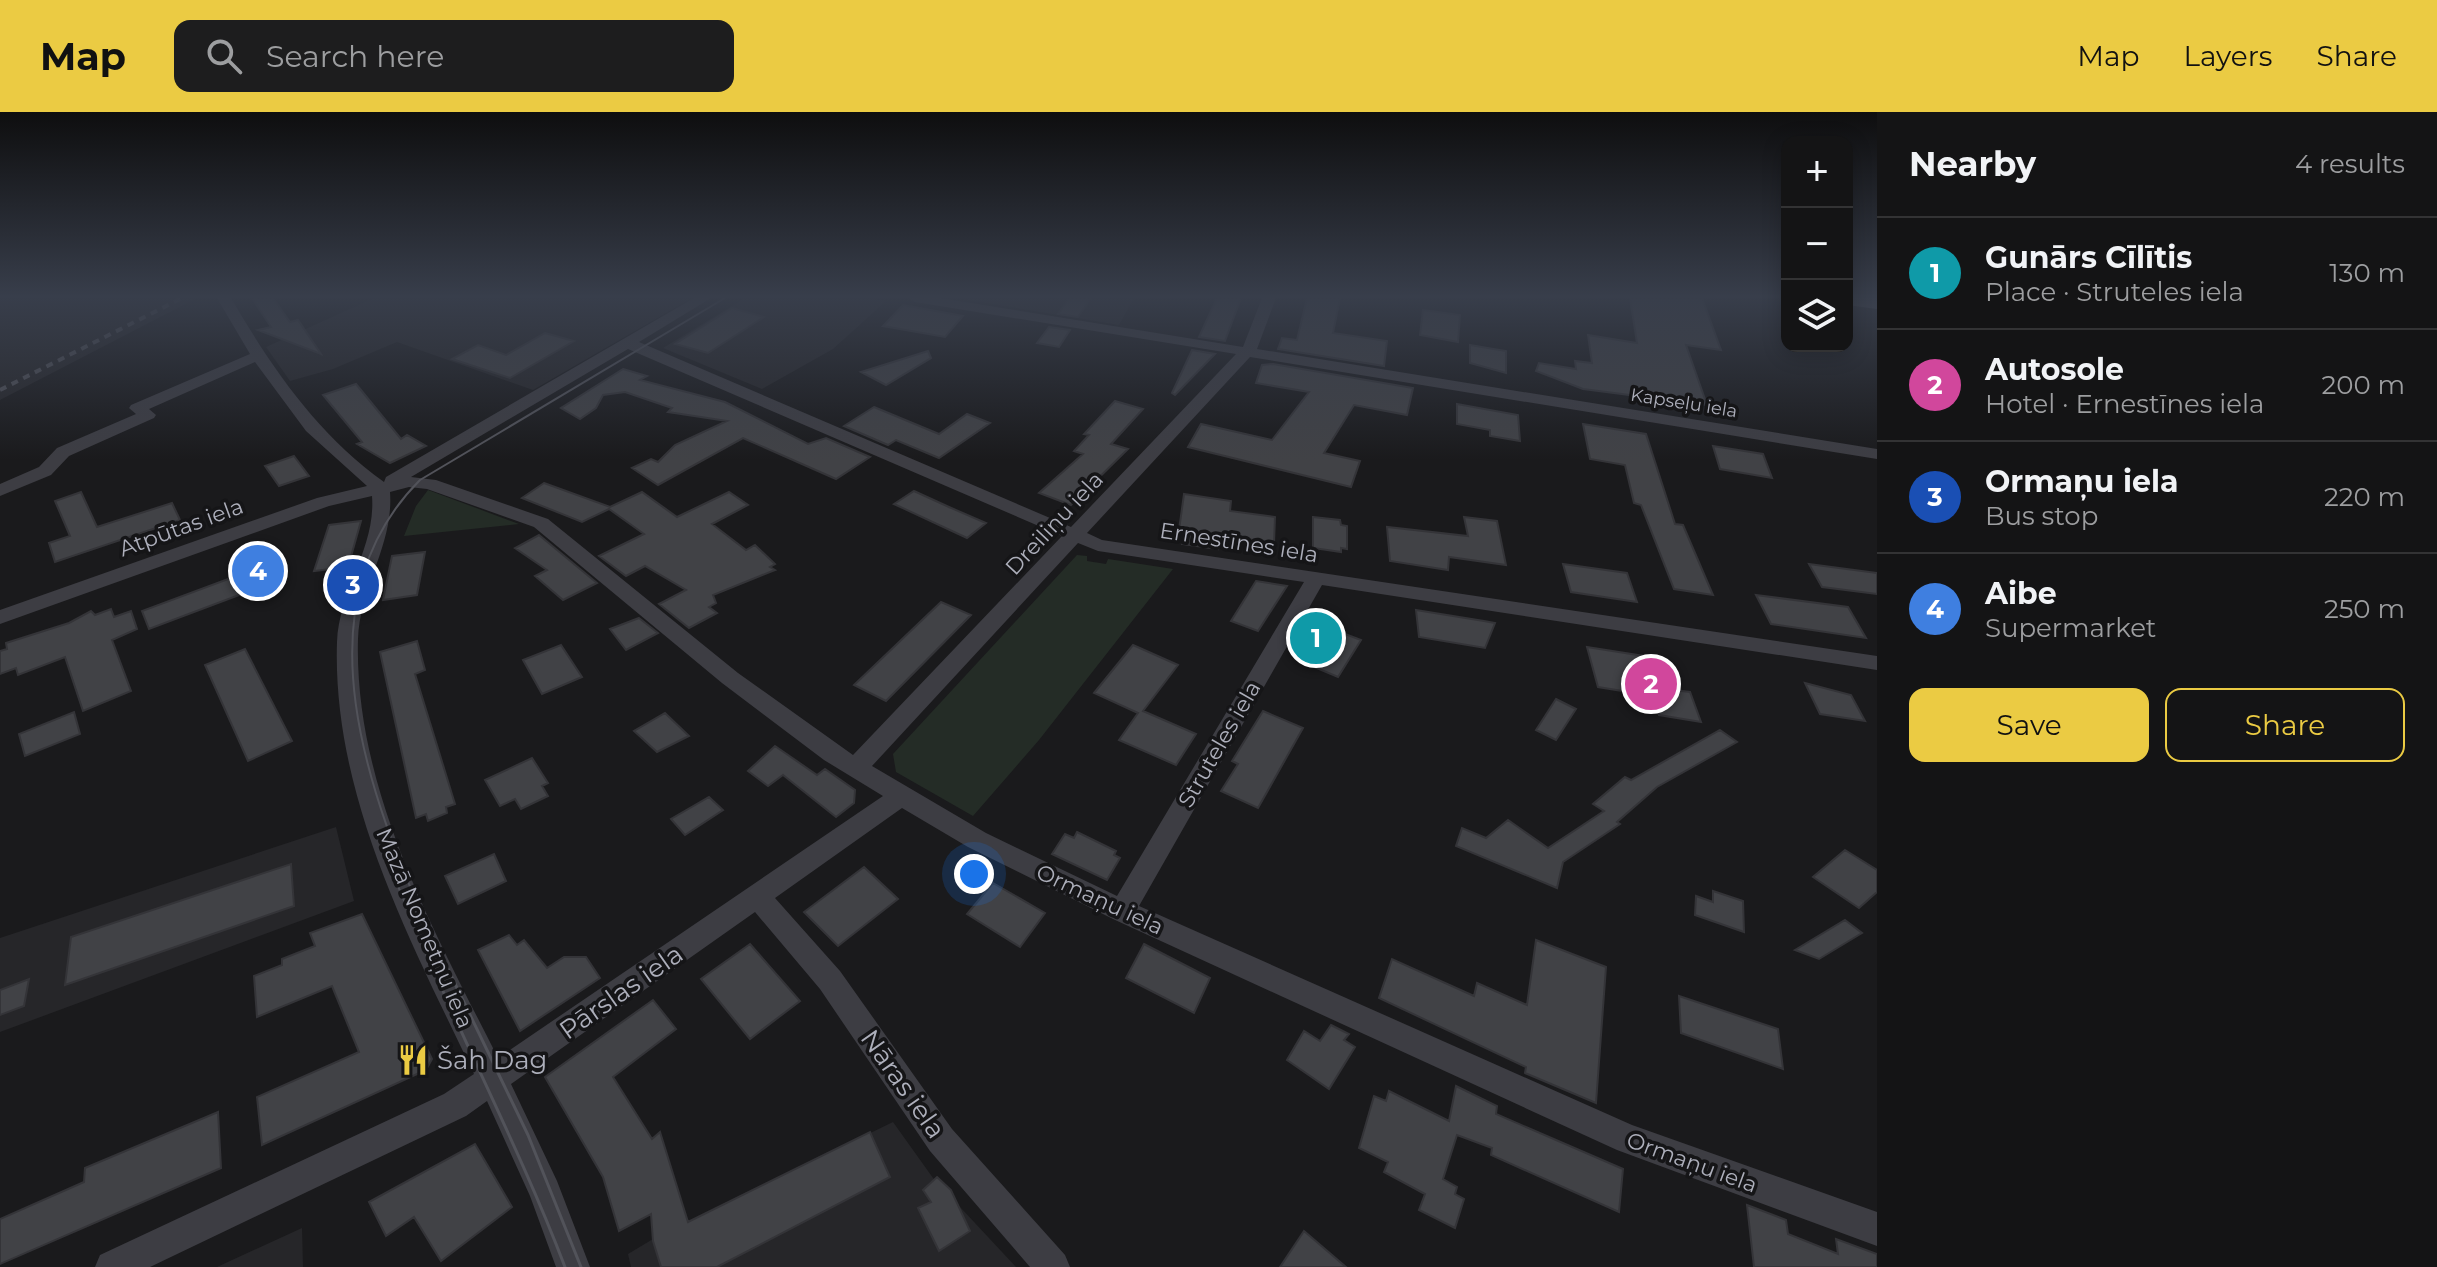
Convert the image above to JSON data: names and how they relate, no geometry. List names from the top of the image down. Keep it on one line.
{"streets":{"street":["Kapseļu iela","Dreiliņu iela","Atpūtas iela","Ernestīnes iela","Struteles iela","Ormaņu iela","Mazā Nometņu iela","Pārslas iela","Nāras iela"]},"crossings":[["Kapseļu iela","Dreiliņu iela"],["Dreiliņu iela","Ernestīnes iela"],["Dreiliņu iela","Ormaņu iela"],["Atpūtas iela","Ormaņu iela"],["Atpūtas iela","Mazā Nometņu iela"],["Ernestīnes iela","Struteles iela"],["Struteles iela","Ormaņu iela"],["Ormaņu iela","Mazā Nometņu iela"],["Ormaņu iela","Pārslas iela"],["Mazā Nometņu iela","Pārslas iela"],["Pārslas iela","Nāras iela"]],"places":{"restaurant":["Šah Dag"]},"page":{"header":"Map","search":"Search here","nav":["Map","Layers","Share"],"heading":["Nearby","4 results"],"map_buttons":["+","−"],"list":[{"mark":"1","name":"Gunārs Cīlītis","note":"Place · Struteles iela","value":"130 m"},{"mark":"2","name":"Autosole","note":"Hotel · Ernestīnes iela","value":"200 m"},{"mark":"3","name":"Ormaņu iela","note":"Bus stop","value":"220 m"},{"mark":"4","name":"Aibe","note":"Supermarket","value":"250 m"}],"pins":["4","3","1","2"],"buttons":["Save","Share"]}}
